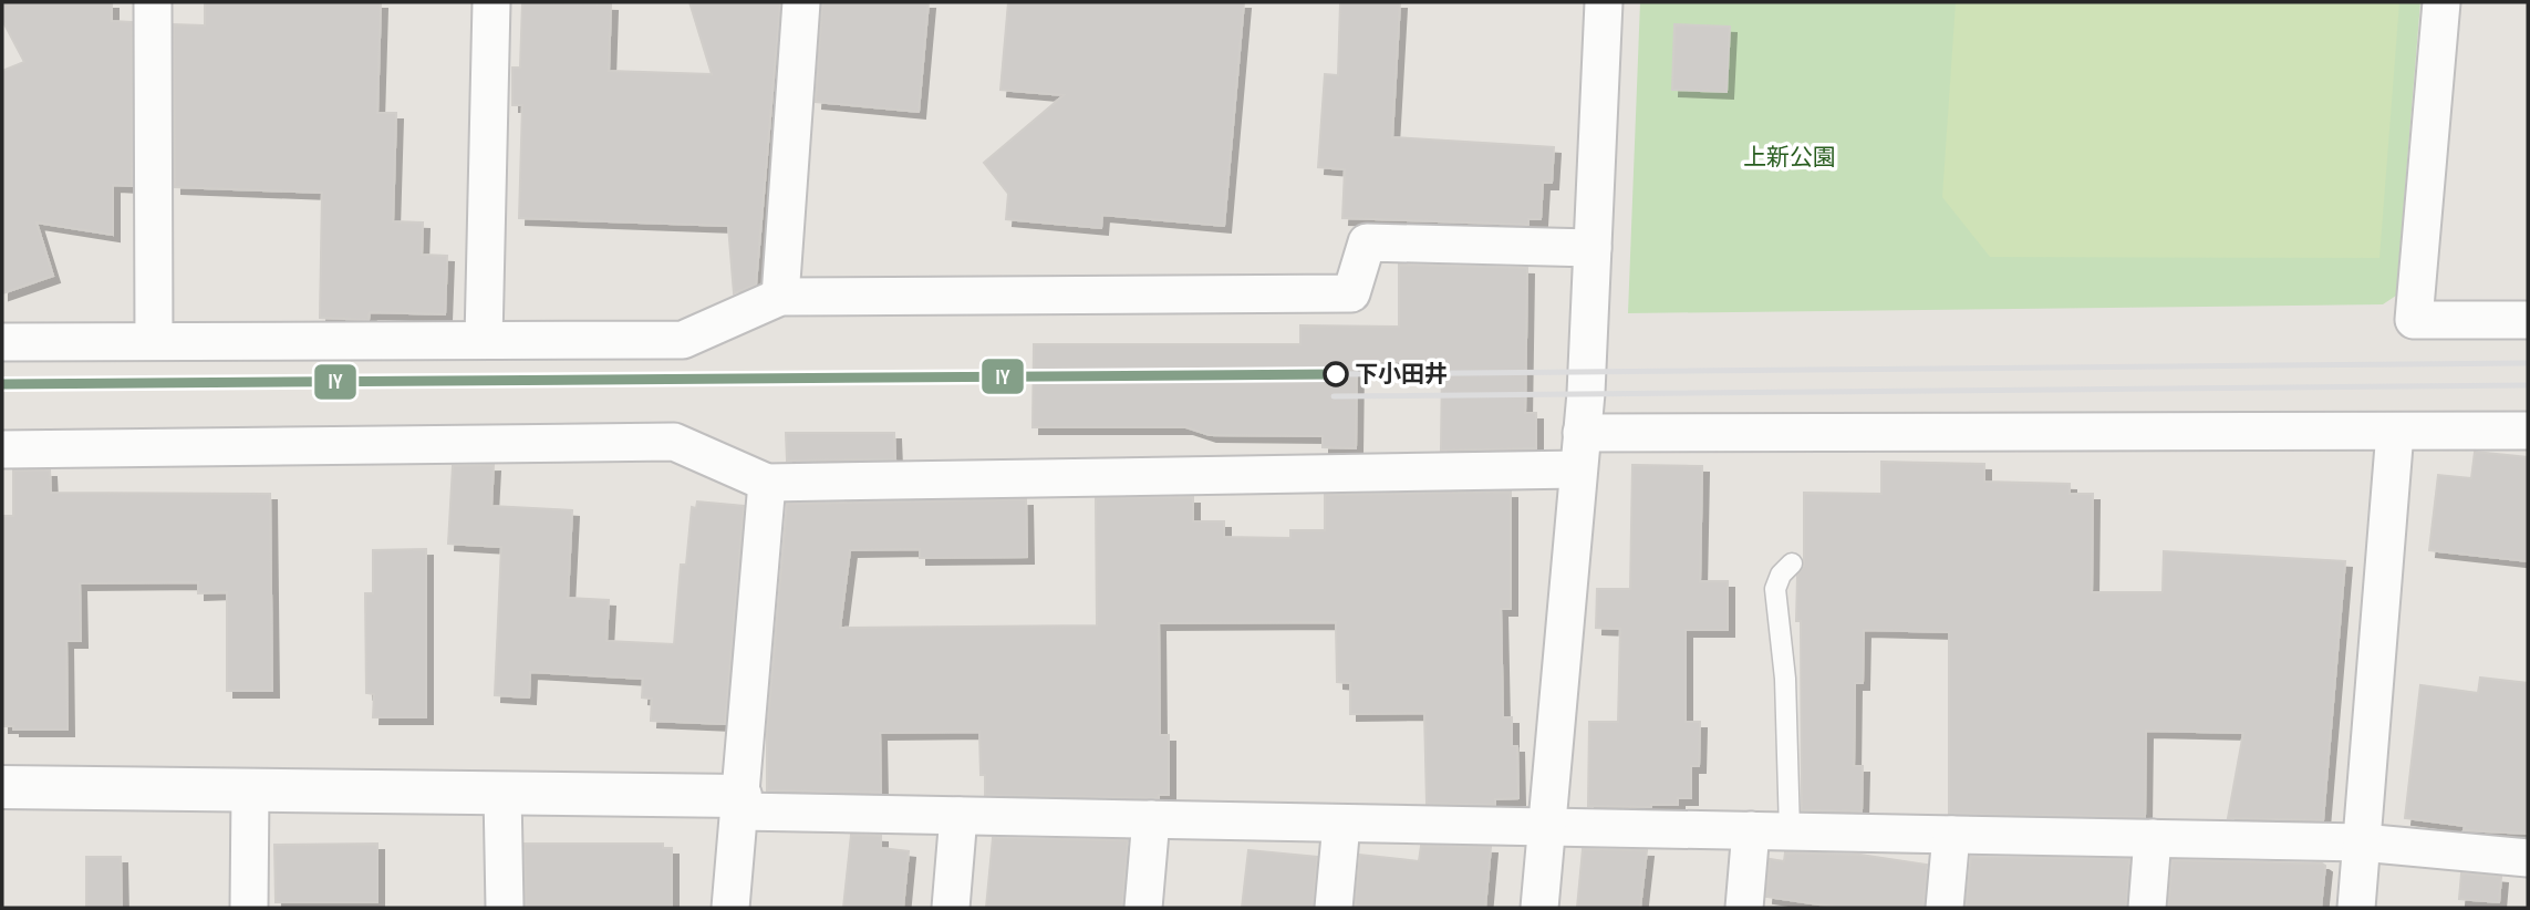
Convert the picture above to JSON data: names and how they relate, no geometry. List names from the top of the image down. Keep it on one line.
{"parks":["上新公園"],"places":["下小田井"],"lines":["transit line IY"]}
